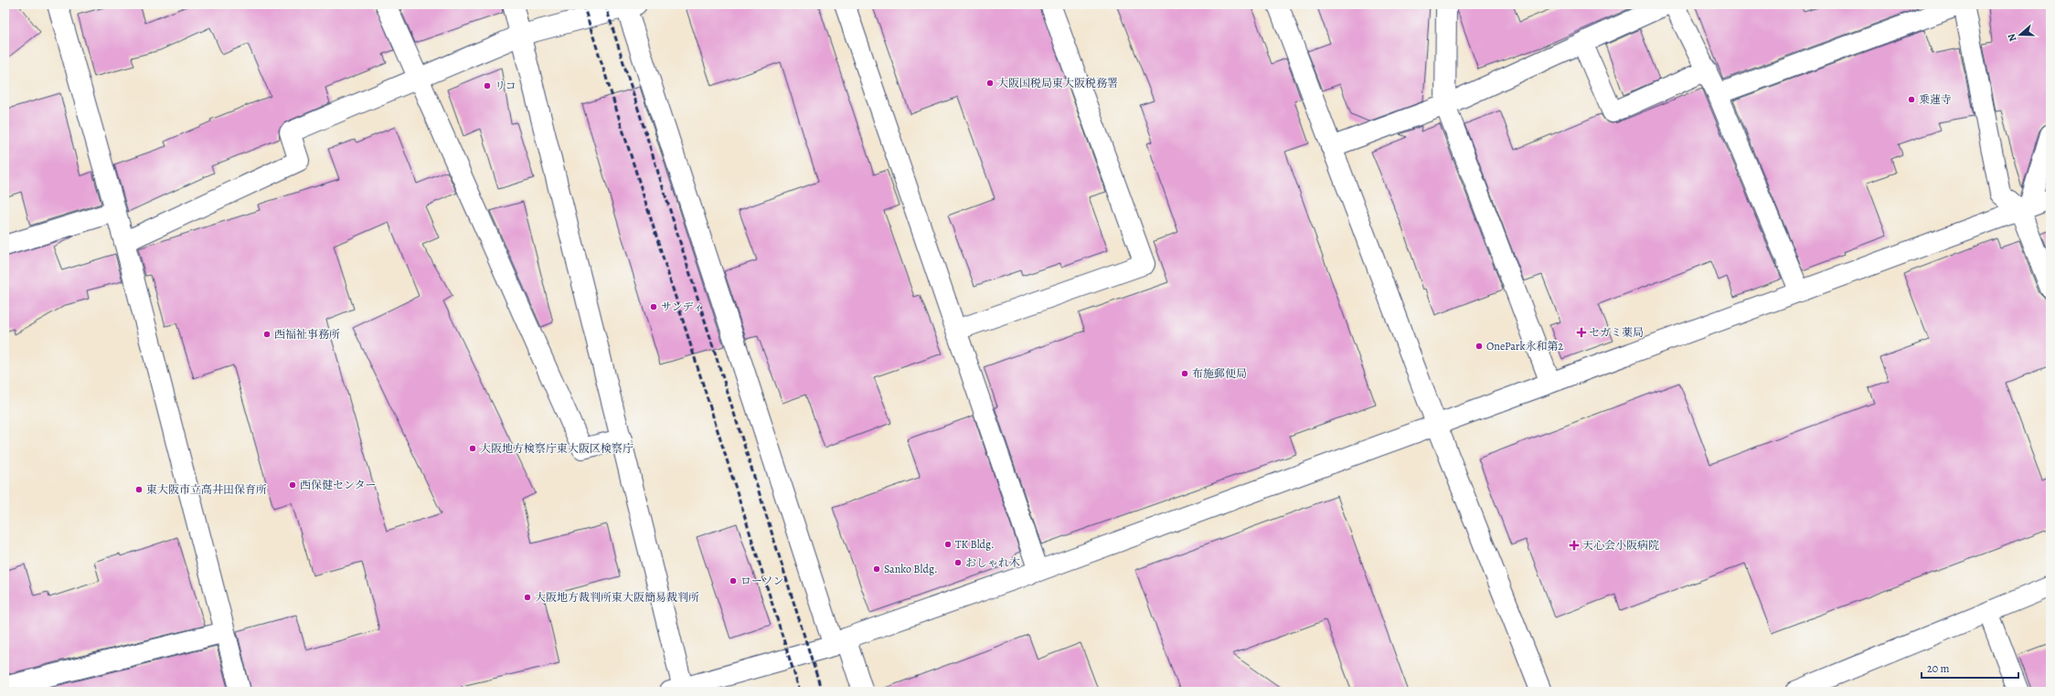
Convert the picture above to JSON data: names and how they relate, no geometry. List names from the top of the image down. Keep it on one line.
{"places":{"other":["大阪国税局東大阪税務署","リコ","乗蓮寺","サンディ","西福祉事務所","OnePark永和第2","布施郵便局","大阪地方検察庁東大阪区検察庁","西保健センター","東大阪市立高井田保育所","TK Bldg.","おしゃれ木","Sanko Bldg.","ローソン","大阪地方裁判所東大阪簡易裁判所"],"health":["セガミ薬局","天心会小阪病院"]},"scale_bar":"20 m","north":"left"}
